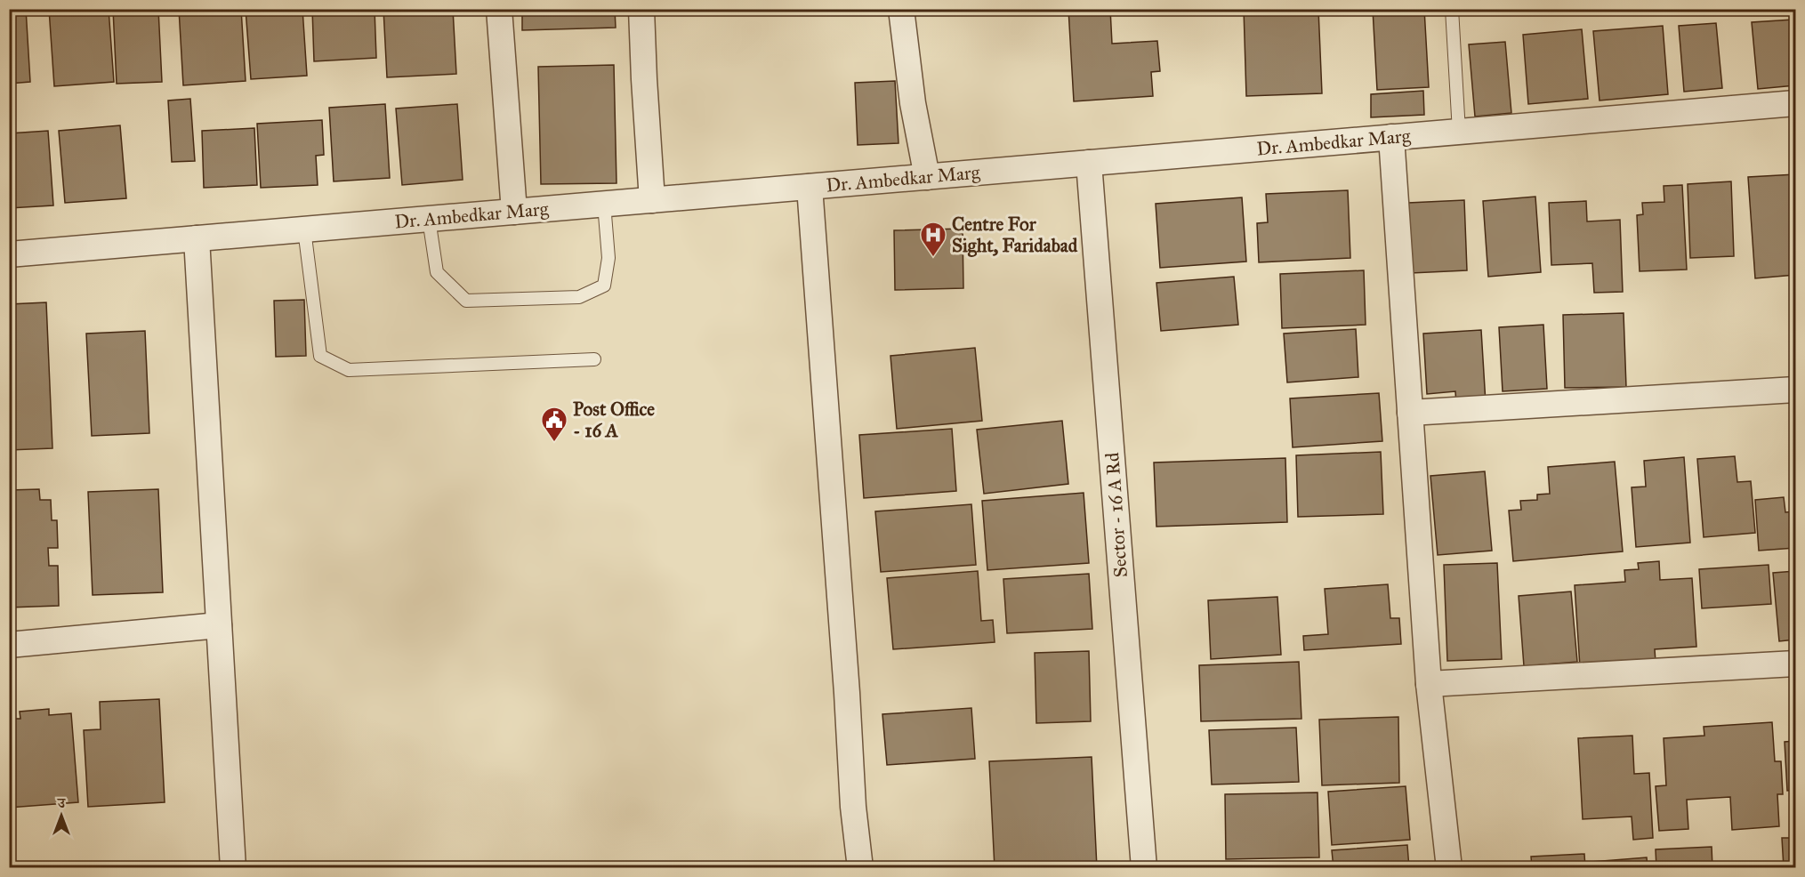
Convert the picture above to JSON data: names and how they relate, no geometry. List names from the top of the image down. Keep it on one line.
{"streets":{"street":["Dr. Ambedkar Marg","Sector - 16 A Rd"]},"crossings":[["Dr. Ambedkar Marg","Sector - 16 A Rd"]],"places":{"hospital":["Centre For Sight, Faridabad"],"public building":["Post Office - 16 A"]},"north":"top"}
